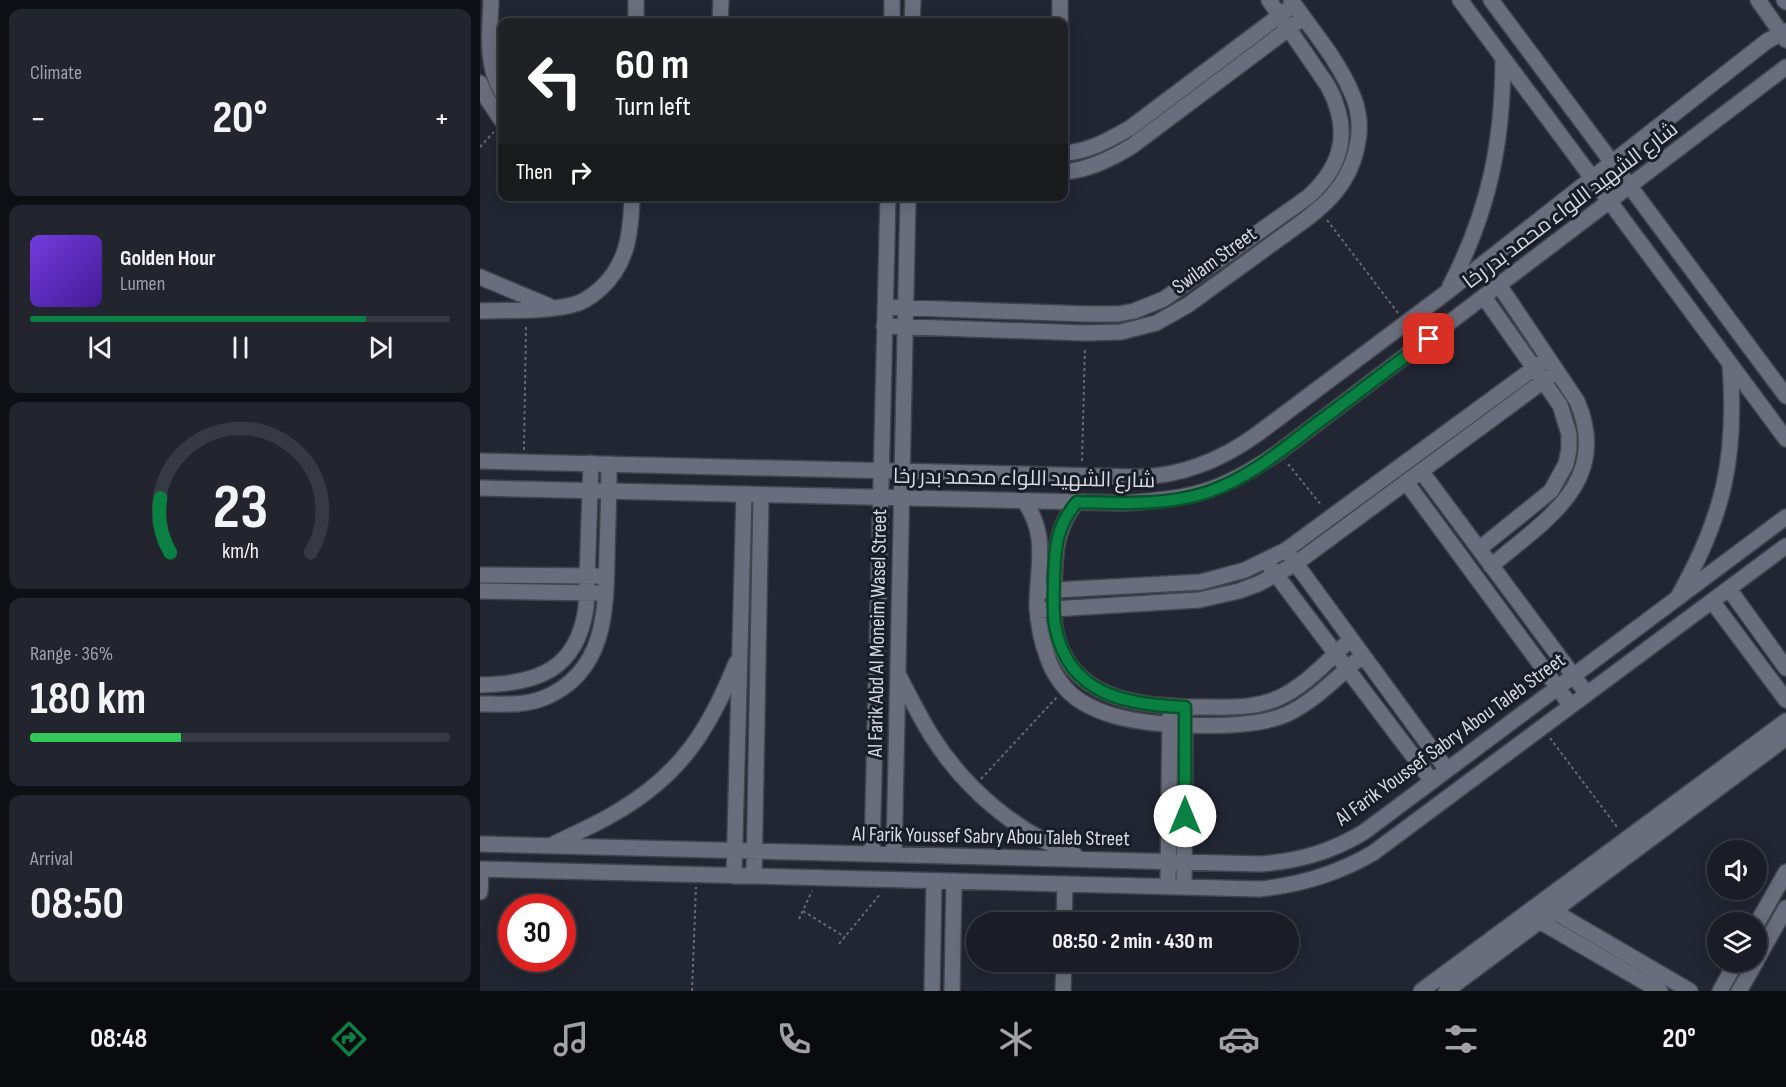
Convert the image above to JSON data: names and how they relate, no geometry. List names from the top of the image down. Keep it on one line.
{"streets":{"street":["شارع الشهيد اللواء محمد بدر رخا","Swilam Street","Al Farik Abd Al Moneim Wasel Street","Al Farik Youssef Sabry Abou Taleb Street"]},"crossings":[["شارع الشهيد اللواء محمد بدر رخا","Al Farik Abd Al Moneim Wasel Street"],["Swilam Street","Al Farik Abd Al Moneim Wasel Street"],["Al Farik Abd Al Moneim Wasel Street","Al Farik Youssef Sabry Abou Taleb Street"]],"page":{"tile":["Climate",["Range · 36%","180 km"],["Arrival","08:50"]],"turn":["60 m","Turn left"],"heat":["−","20°","+"],"then":"Then","song":["Golden Hour","Lumen"],"limit":"30","trip":"08:50 · 2 min · 430 m","tabs":["08:48","20°"],"gauge":["23","km/h"]}}
